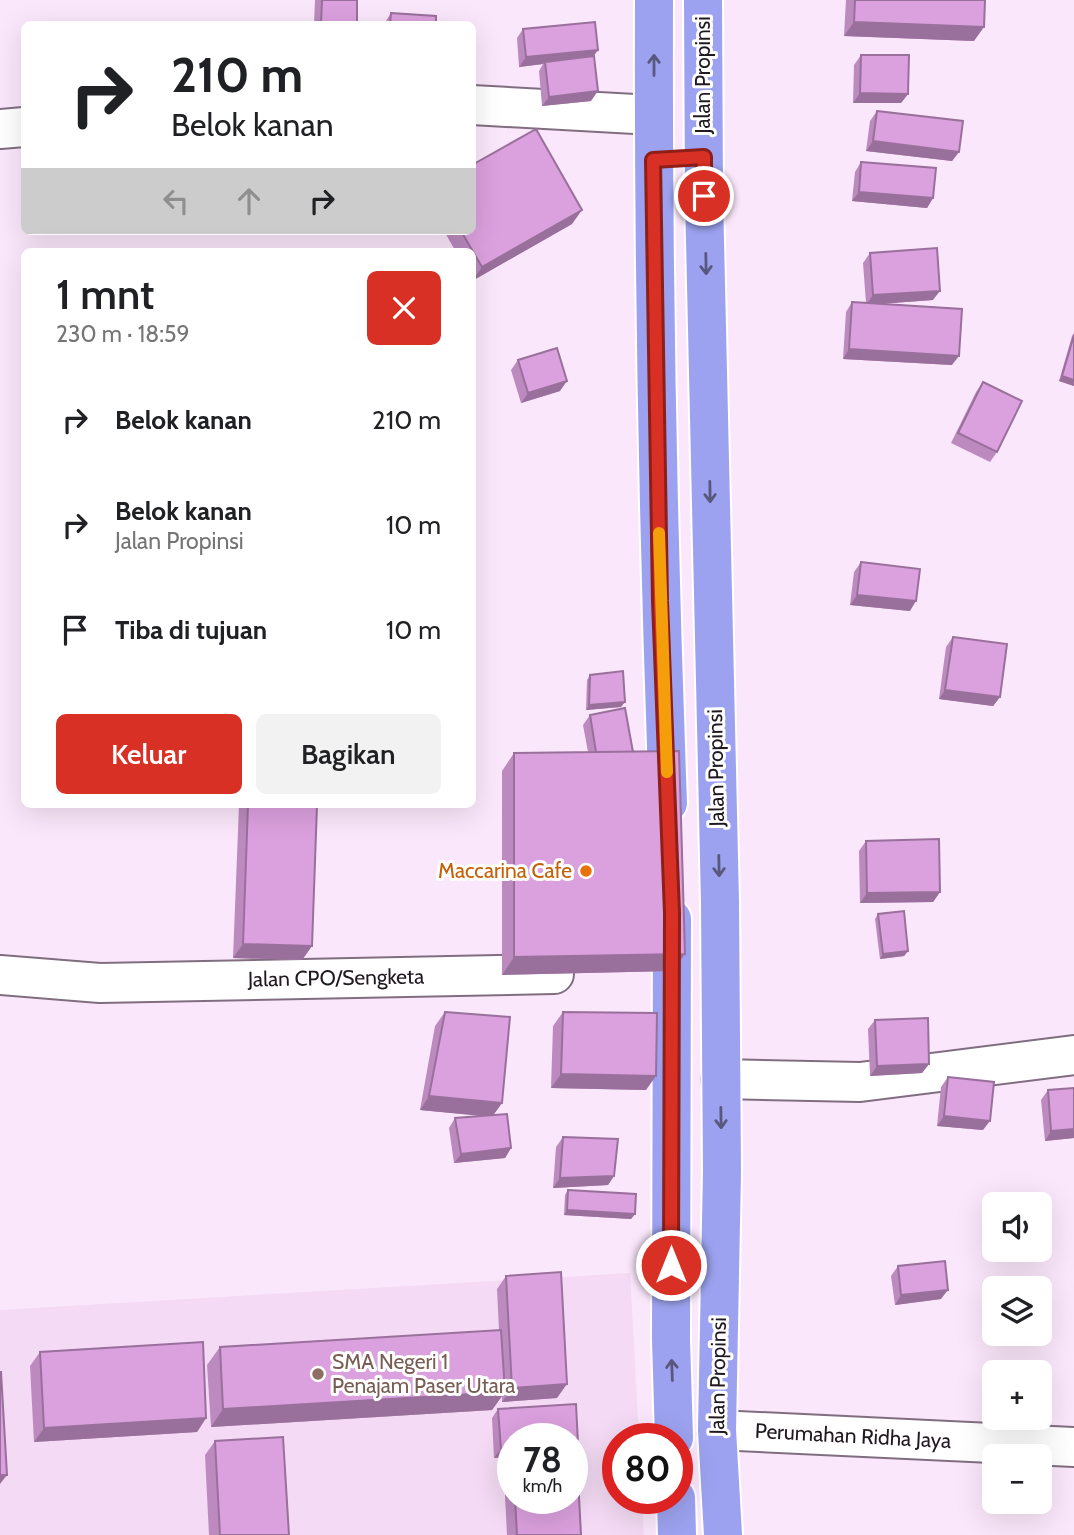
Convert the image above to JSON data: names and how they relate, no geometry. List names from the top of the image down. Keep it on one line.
{"streets":{"highway":["Jalan Propinsi"],"street":["Jalan CPO/Sengketa","Perumahan Ridha Jaya"]},"crossings":[["Jalan Propinsi","Perumahan Ridha Jaya"]],"places":["Maccarina Cafe","SMA Negeri 1 Penajam Paser Utara"],"page":{"turn":["210 m","Belok kanan"],"heading":["1 mnt","230 m · 18:59"],"list":[{"name":"Belok kanan","value":"210 m"},{"name":"Belok kanan","note":"Jalan Propinsi","value":"10 m"},{"name":"Tiba di tujuan","value":"10 m"}],"buttons":["Keluar","Bagikan"],"map_buttons":["+","−"],"speed":"78 km/h","limit":"80"}}
